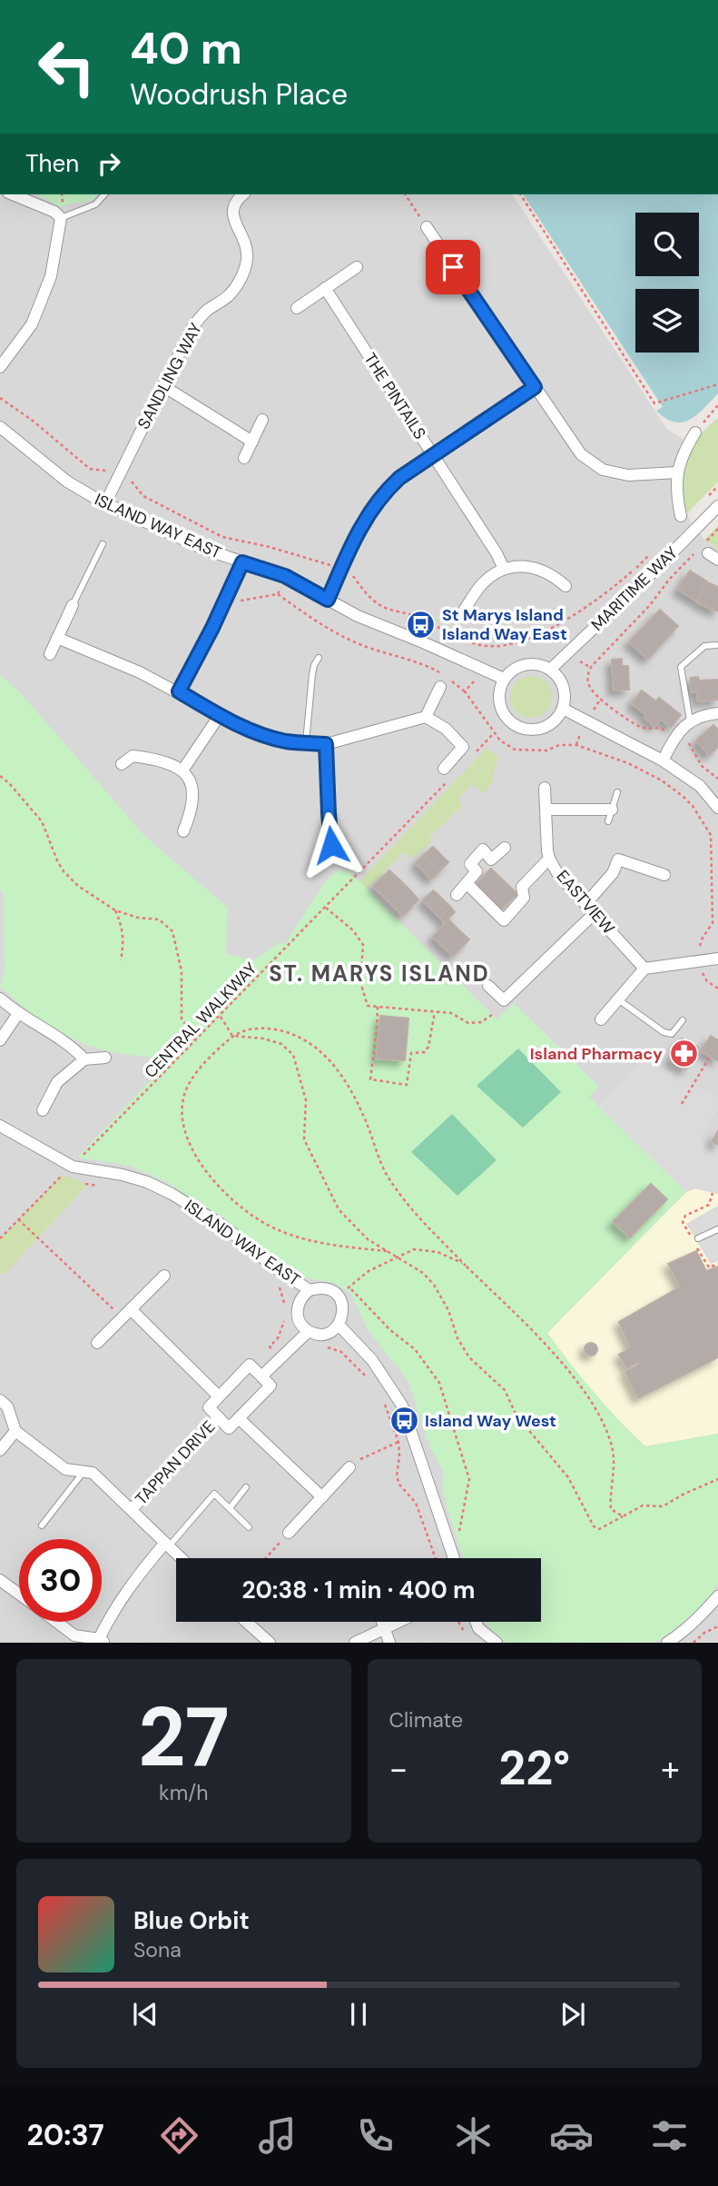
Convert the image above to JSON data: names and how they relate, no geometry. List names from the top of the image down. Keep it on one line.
{"streets":{"street":["SANDLING WAY","THE PINTAILS","ISLAND WAY EAST","MARITIME WAY","EASTVIEW","TAPPAN DRIVE"],"path":["CENTRAL WALKWAY"]},"crossings":[["SANDLING WAY","ISLAND WAY EAST"],["ISLAND WAY EAST","MARITIME WAY"],["ISLAND WAY EAST","CENTRAL WALKWAY"]],"districts":["ST. MARYS ISLAND"],"places":{"bus stop":["St Marys Island Island Way East","Island Way West"],"pharmacy":["Island Pharmacy"]},"page":{"turn":["40 m","Woodrush Place"],"then":"Then","limit":"30","trip":"20:38 · 1 min · 400 m","tile":[["27","km/h"],"Climate"],"heat":["−","22°","+"],"song":["Blue Orbit","Sona"],"tabs":"20:37"}}
